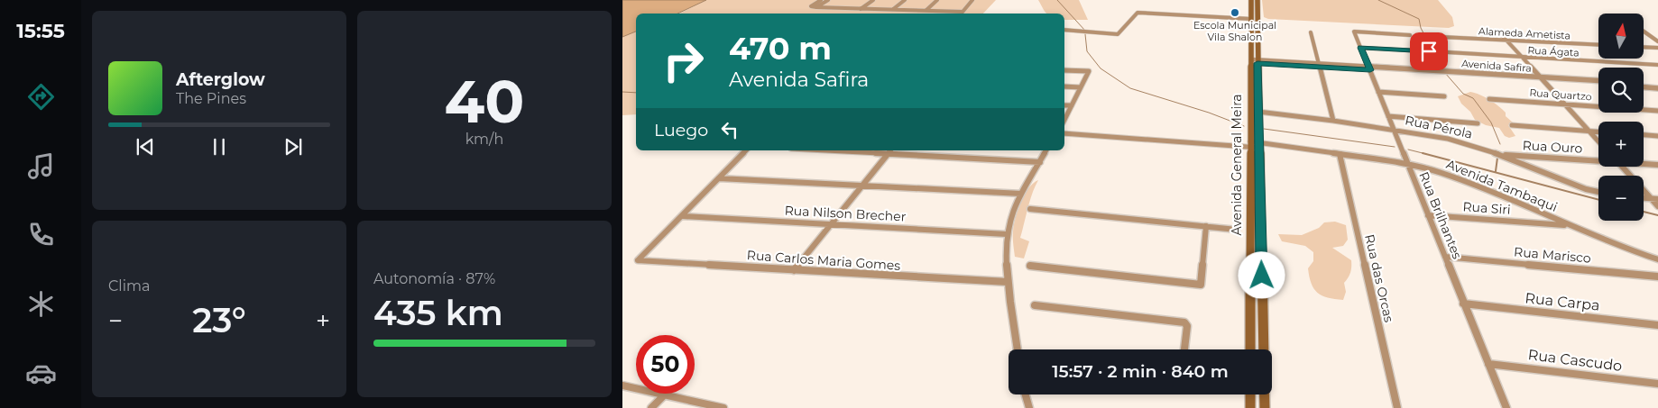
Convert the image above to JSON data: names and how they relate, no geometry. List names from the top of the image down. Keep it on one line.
{"streets":{"main road":["Avenida General Meira"],"street":["Alameda Ametista","Rua Ágata","Avenida Safira","Rua Quartzo","Rua Pérola","Rua Ouro","Avenida Tambaqui","Rua Siri","Rua Nilson Brecher","Rua Brilhantes","Rua Marisco","Rua Carlos Maria Gomes","Rua das Orcas","Rua Carpa","Rua Cascudo"]},"crossings":[["Avenida Safira","Avenida General Meira"],["Avenida Safira","Rua Brilhantes"],["Rua Pérola","Rua Ouro"],["Rua Pérola","Avenida General Meira"],["Rua Pérola","Rua Brilhantes"],["Avenida General Meira","Avenida Tambaqui"],["Avenida Tambaqui","Rua Siri"],["Avenida Tambaqui","Rua Brilhantes"],["Avenida Tambaqui","Rua das Orcas"],["Rua Siri","Rua Brilhantes"],["Rua Nilson Brecher","Rua Carlos Maria Gomes"],["Rua Brilhantes","Rua Marisco"],["Rua Brilhantes","Rua Carpa"],["Rua Brilhantes","Rua Cascudo"]],"places":["Escola Municipal Vila Shalon"],"north":"top","page":{"tabs":"15:55","tile":[["40","km/h"],"Clima",["Autonomía · 87%","435 km"]],"map_buttons":["+","−"],"turn":["470 m","Avenida Safira"],"song":["Afterglow","The Pines"],"then":"Luego","heat":["−","23°","+"],"limit":"50","trip":"15:57 · 2 min · 840 m"}}
